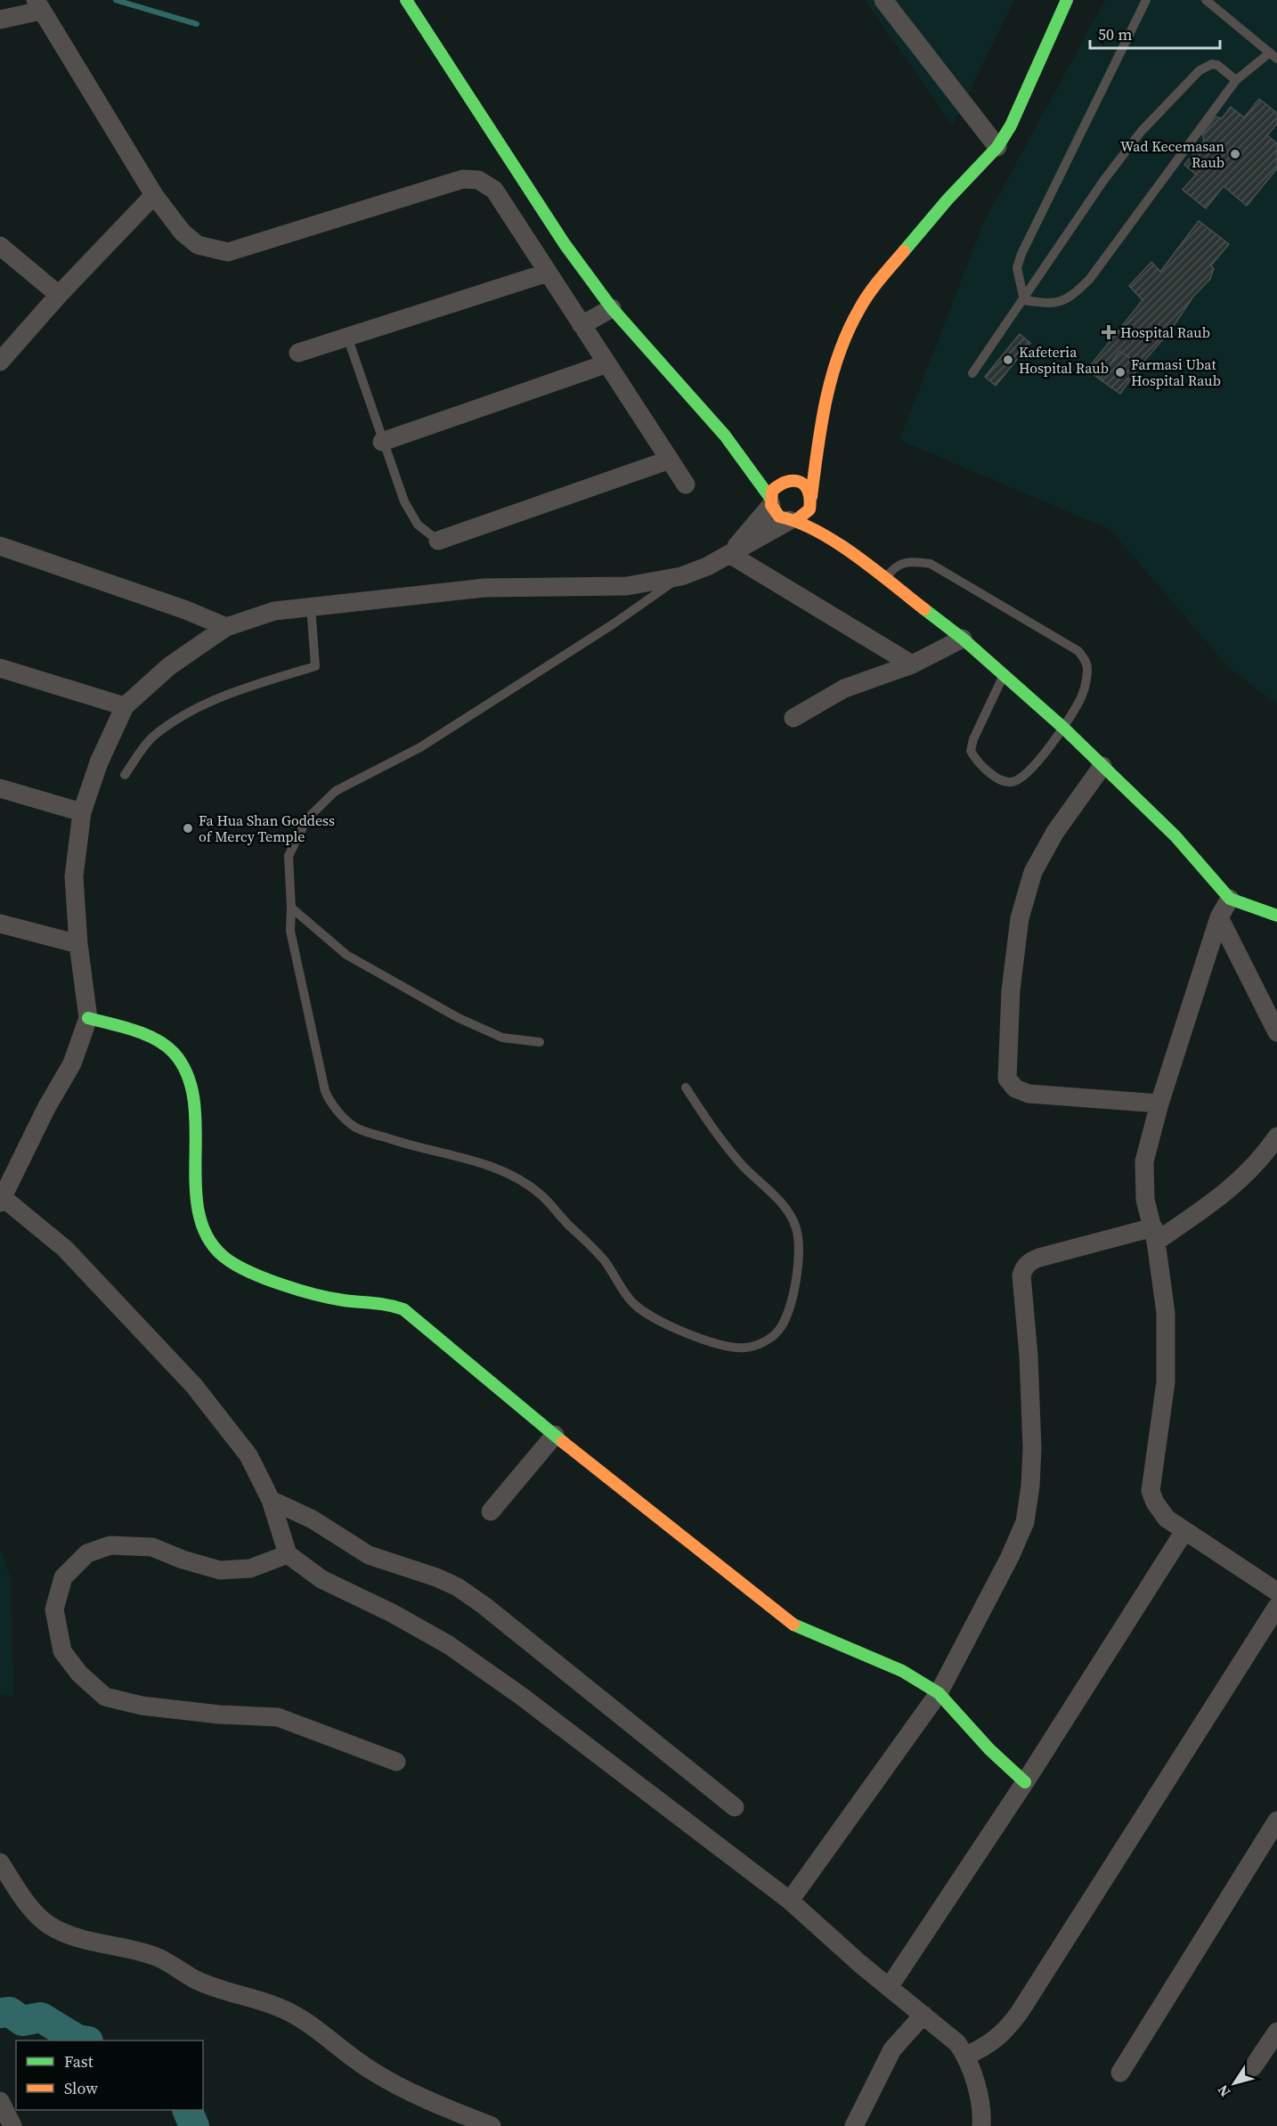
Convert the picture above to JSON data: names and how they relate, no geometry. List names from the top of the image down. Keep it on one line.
{"places":{"other":["Wad Kecemasan Raub","Kafeteria Hospital Raub","Farmasi Ubat Hospital Raub","Fa Hua Shan Goddess of Mercy Temple"],"health":["Hospital Raub"]},"legend":["Fast","Slow"],"scale_bar":"50 m","north":"bottom left"}
